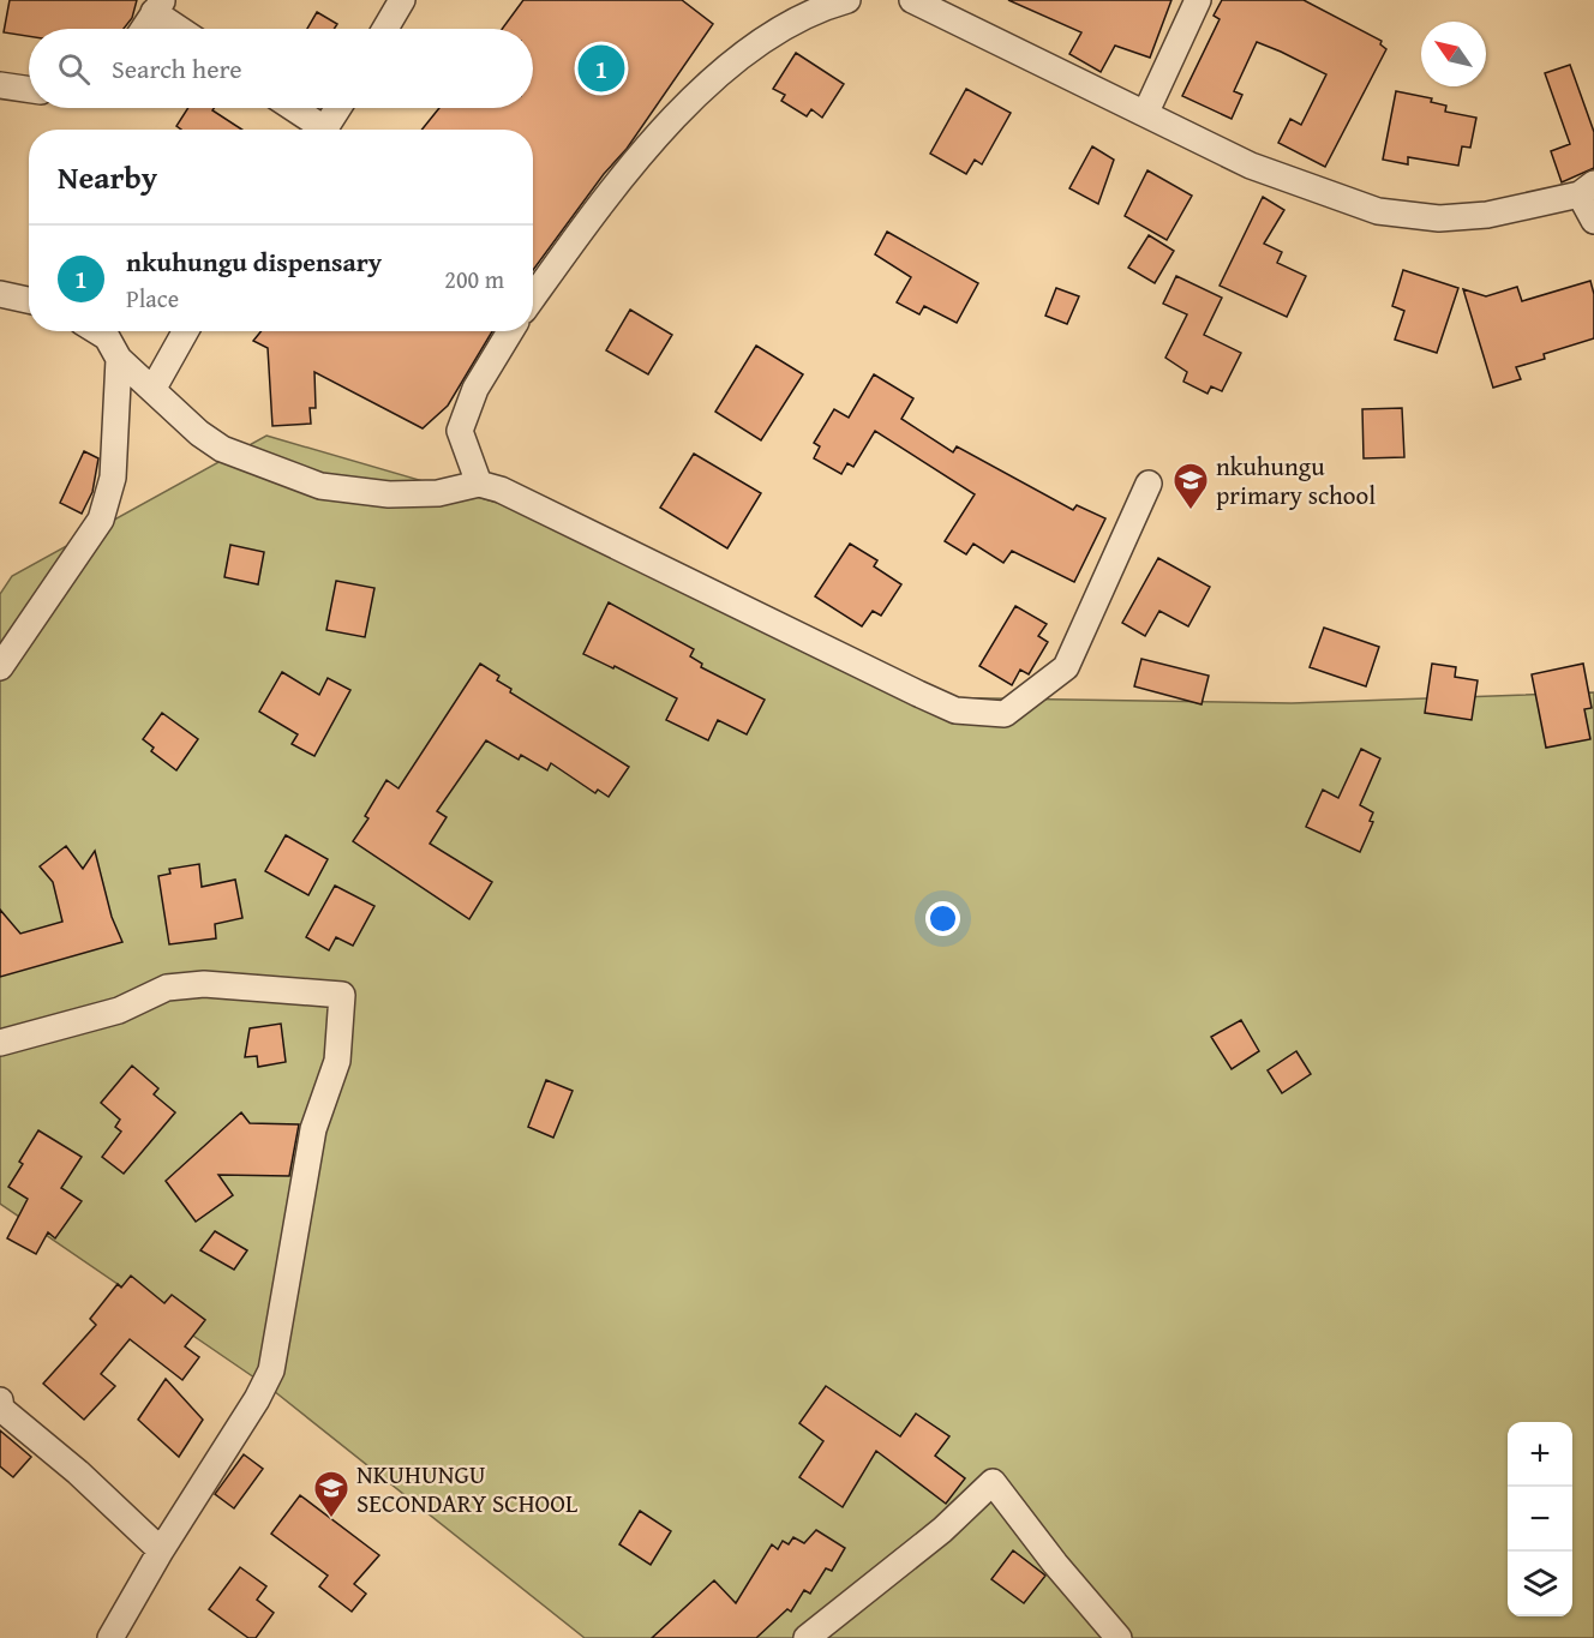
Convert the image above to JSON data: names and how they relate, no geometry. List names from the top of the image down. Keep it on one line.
{"places":{"school or university":["nkuhungu primary school","NKUHUNGU SECONDARY SCHOOL"]},"north":"top left","page":{"search":"Search here","pins":"1","heading":"Nearby","list":[{"mark":"1","name":"nkuhungu dispensary","note":"Place","value":"200 m"}],"map_buttons":["+","−"]}}
